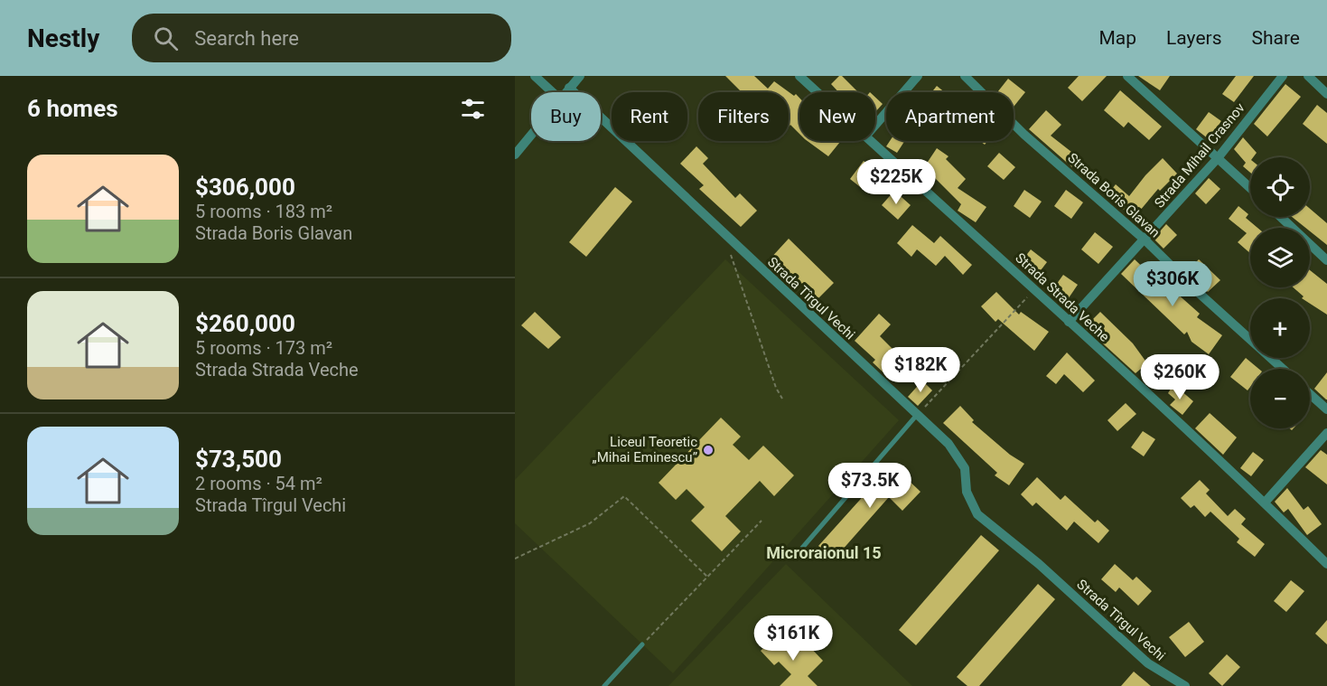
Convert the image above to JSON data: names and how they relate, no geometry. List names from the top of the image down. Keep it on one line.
{"streets":{"street":["Strada Mihail Crasnov","Strada Boris Glavan","Strada Strada Veche","Strada Tîrgul Vechi"]},"crossings":[["Strada Mihail Crasnov","Strada Boris Glavan"],["Strada Mihail Crasnov","Strada Strada Veche"]],"districts":["Microraionul 15"],"places":["Liceul Teoretic „Mihai Eminescu”"],"page":{"header":"Nestly","search":"Search here","nav":["Map","Layers","Share"],"heading":"6 homes","chip":["Buy","Rent","Filters","New","Apartment"],"list":[{"name":"$306,000","note":"5 rooms · 183 m² · Strada Boris Glavan"},{"name":"$260,000","note":"5 rooms · 173 m² · Strada Strada Veche"},{"name":"$73,500","note":"2 rooms · 54 m² · Strada Tîrgul Vechi"}],"map_buttons":["+","−"],"price":["$225K","$306K","$182K","$260K","$73.5K","$161K"]}}
